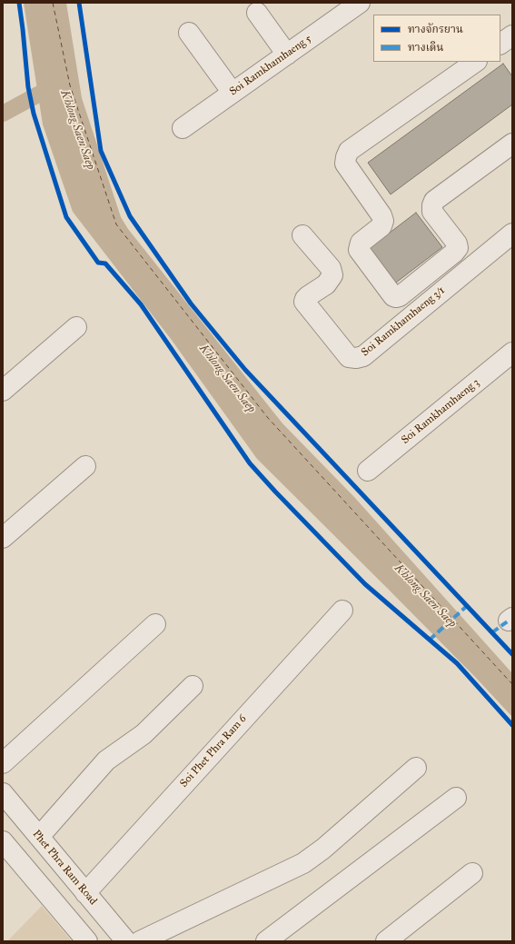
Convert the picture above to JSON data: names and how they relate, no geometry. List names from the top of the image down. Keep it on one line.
{"streets":{"street":["Soi Ramkhamhaeng 5","Soi Ramkhamhaeng 3/1","Soi Ramkhamhaeng 3","Soi Phet Phra Ram 6","Phet Phra Ram Road"]},"crossings":[["Soi Phet Phra Ram 6","Phet Phra Ram Road"]],"water":["Khlong Saen Saep"],"legend":["ทางจักรยาน","ทางเดิน"]}
